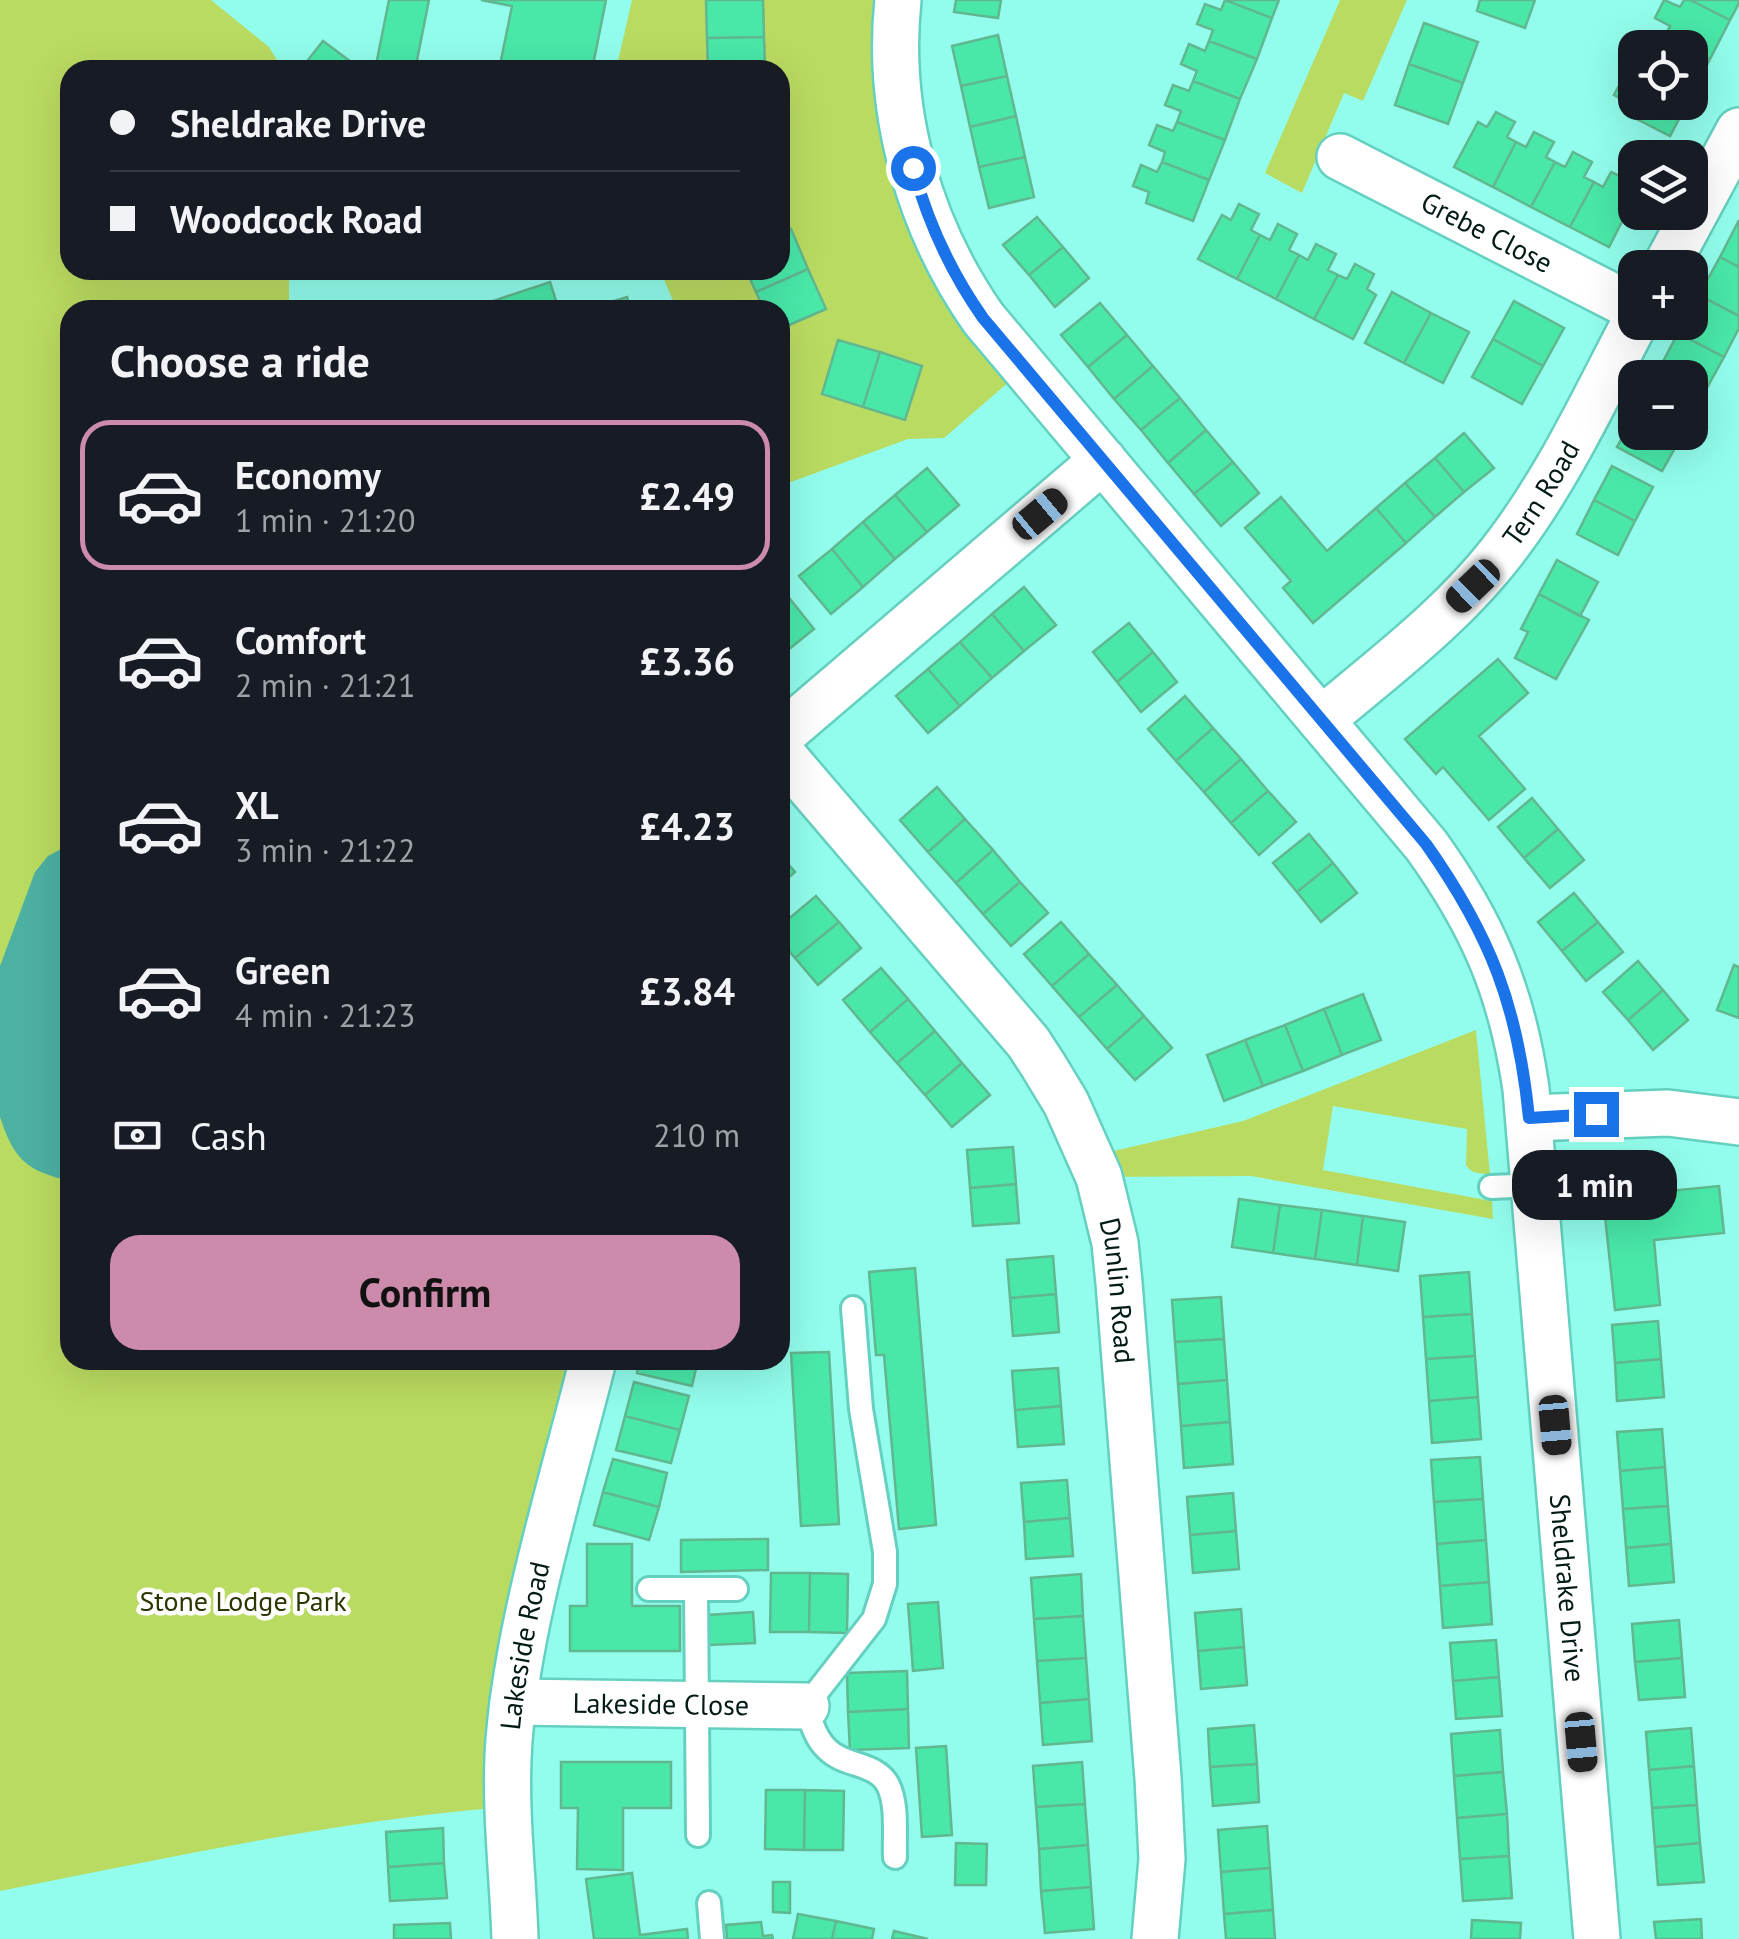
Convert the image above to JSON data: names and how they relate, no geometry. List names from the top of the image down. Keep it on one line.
{"streets":{"street":["Grebe Close","Tern Road","Dunlin Road","Sheldrake Drive","Lakeside Road","Lakeside Close"]},"crossings":[["Tern Road","Sheldrake Drive"],["Lakeside Road","Lakeside Close"]],"parks":["Stone Lodge Park"],"page":{"map_buttons":["+","−"],"banner":["Sheldrake Drive","Woodcock Road"],"heading":"Choose a ride","list":[{"name":"Economy","note":"1 min · 21:20","value":"£2.49"},{"name":"Comfort","note":"2 min · 21:21","value":"£3.36"},{"name":"XL","note":"3 min · 21:22","value":"£4.23"},{"name":"Green","note":"4 min · 21:23","value":"£3.84"}],"pay":["Cash","210 m"],"bubble":"1 min","buttons":"Confirm"}}
